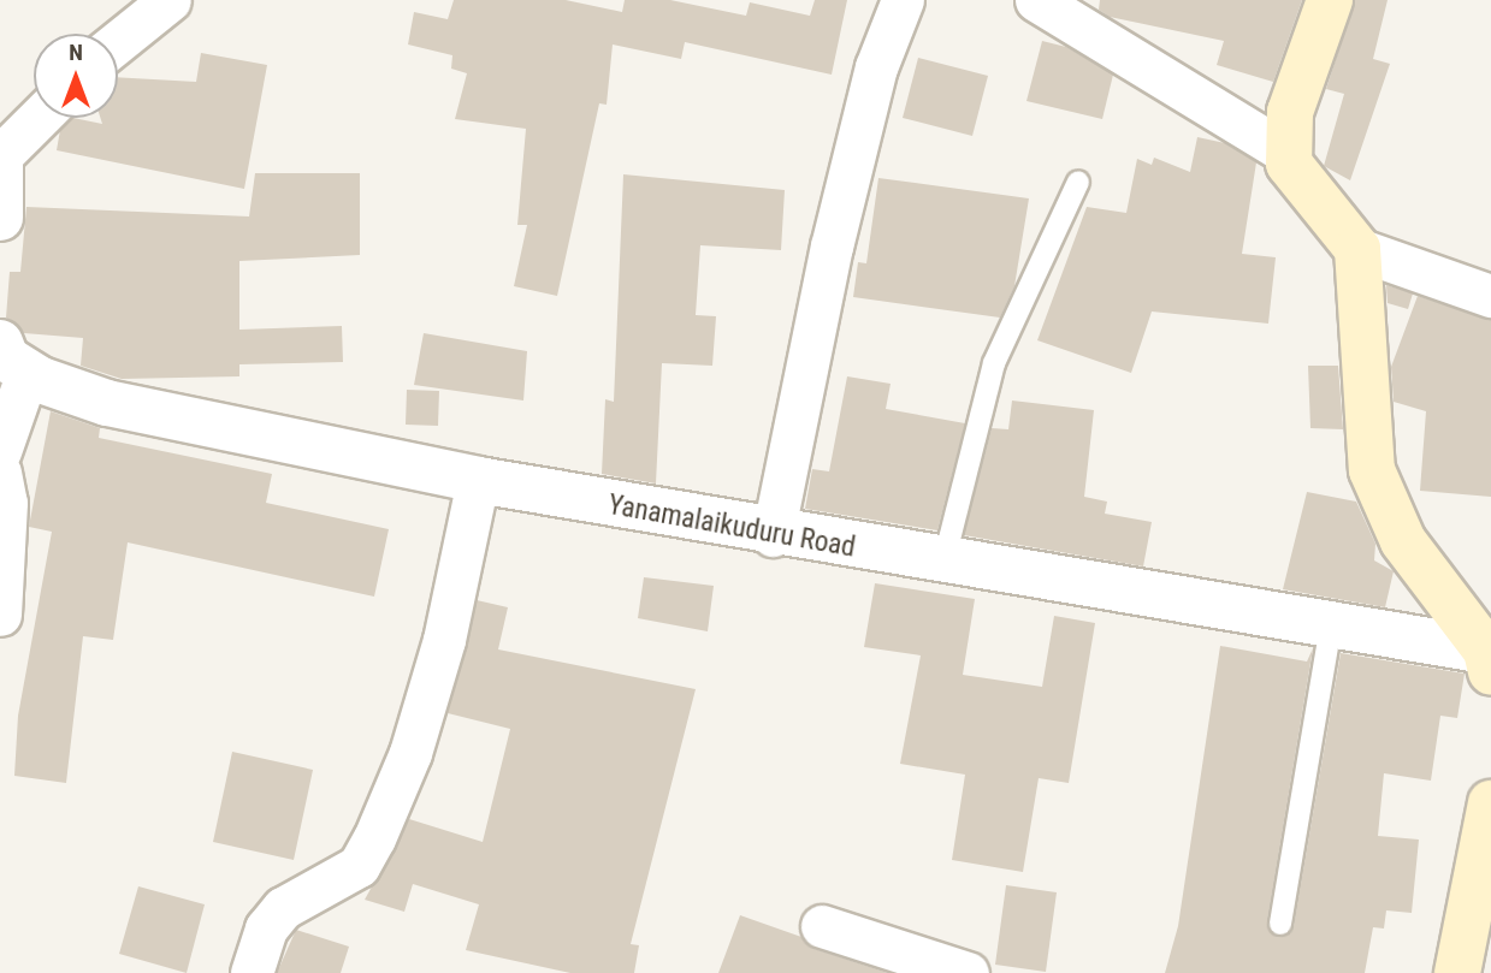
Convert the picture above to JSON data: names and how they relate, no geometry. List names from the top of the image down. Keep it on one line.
{"streets":{"street":["Yanamalaikuduru Road"]},"north":"top"}
